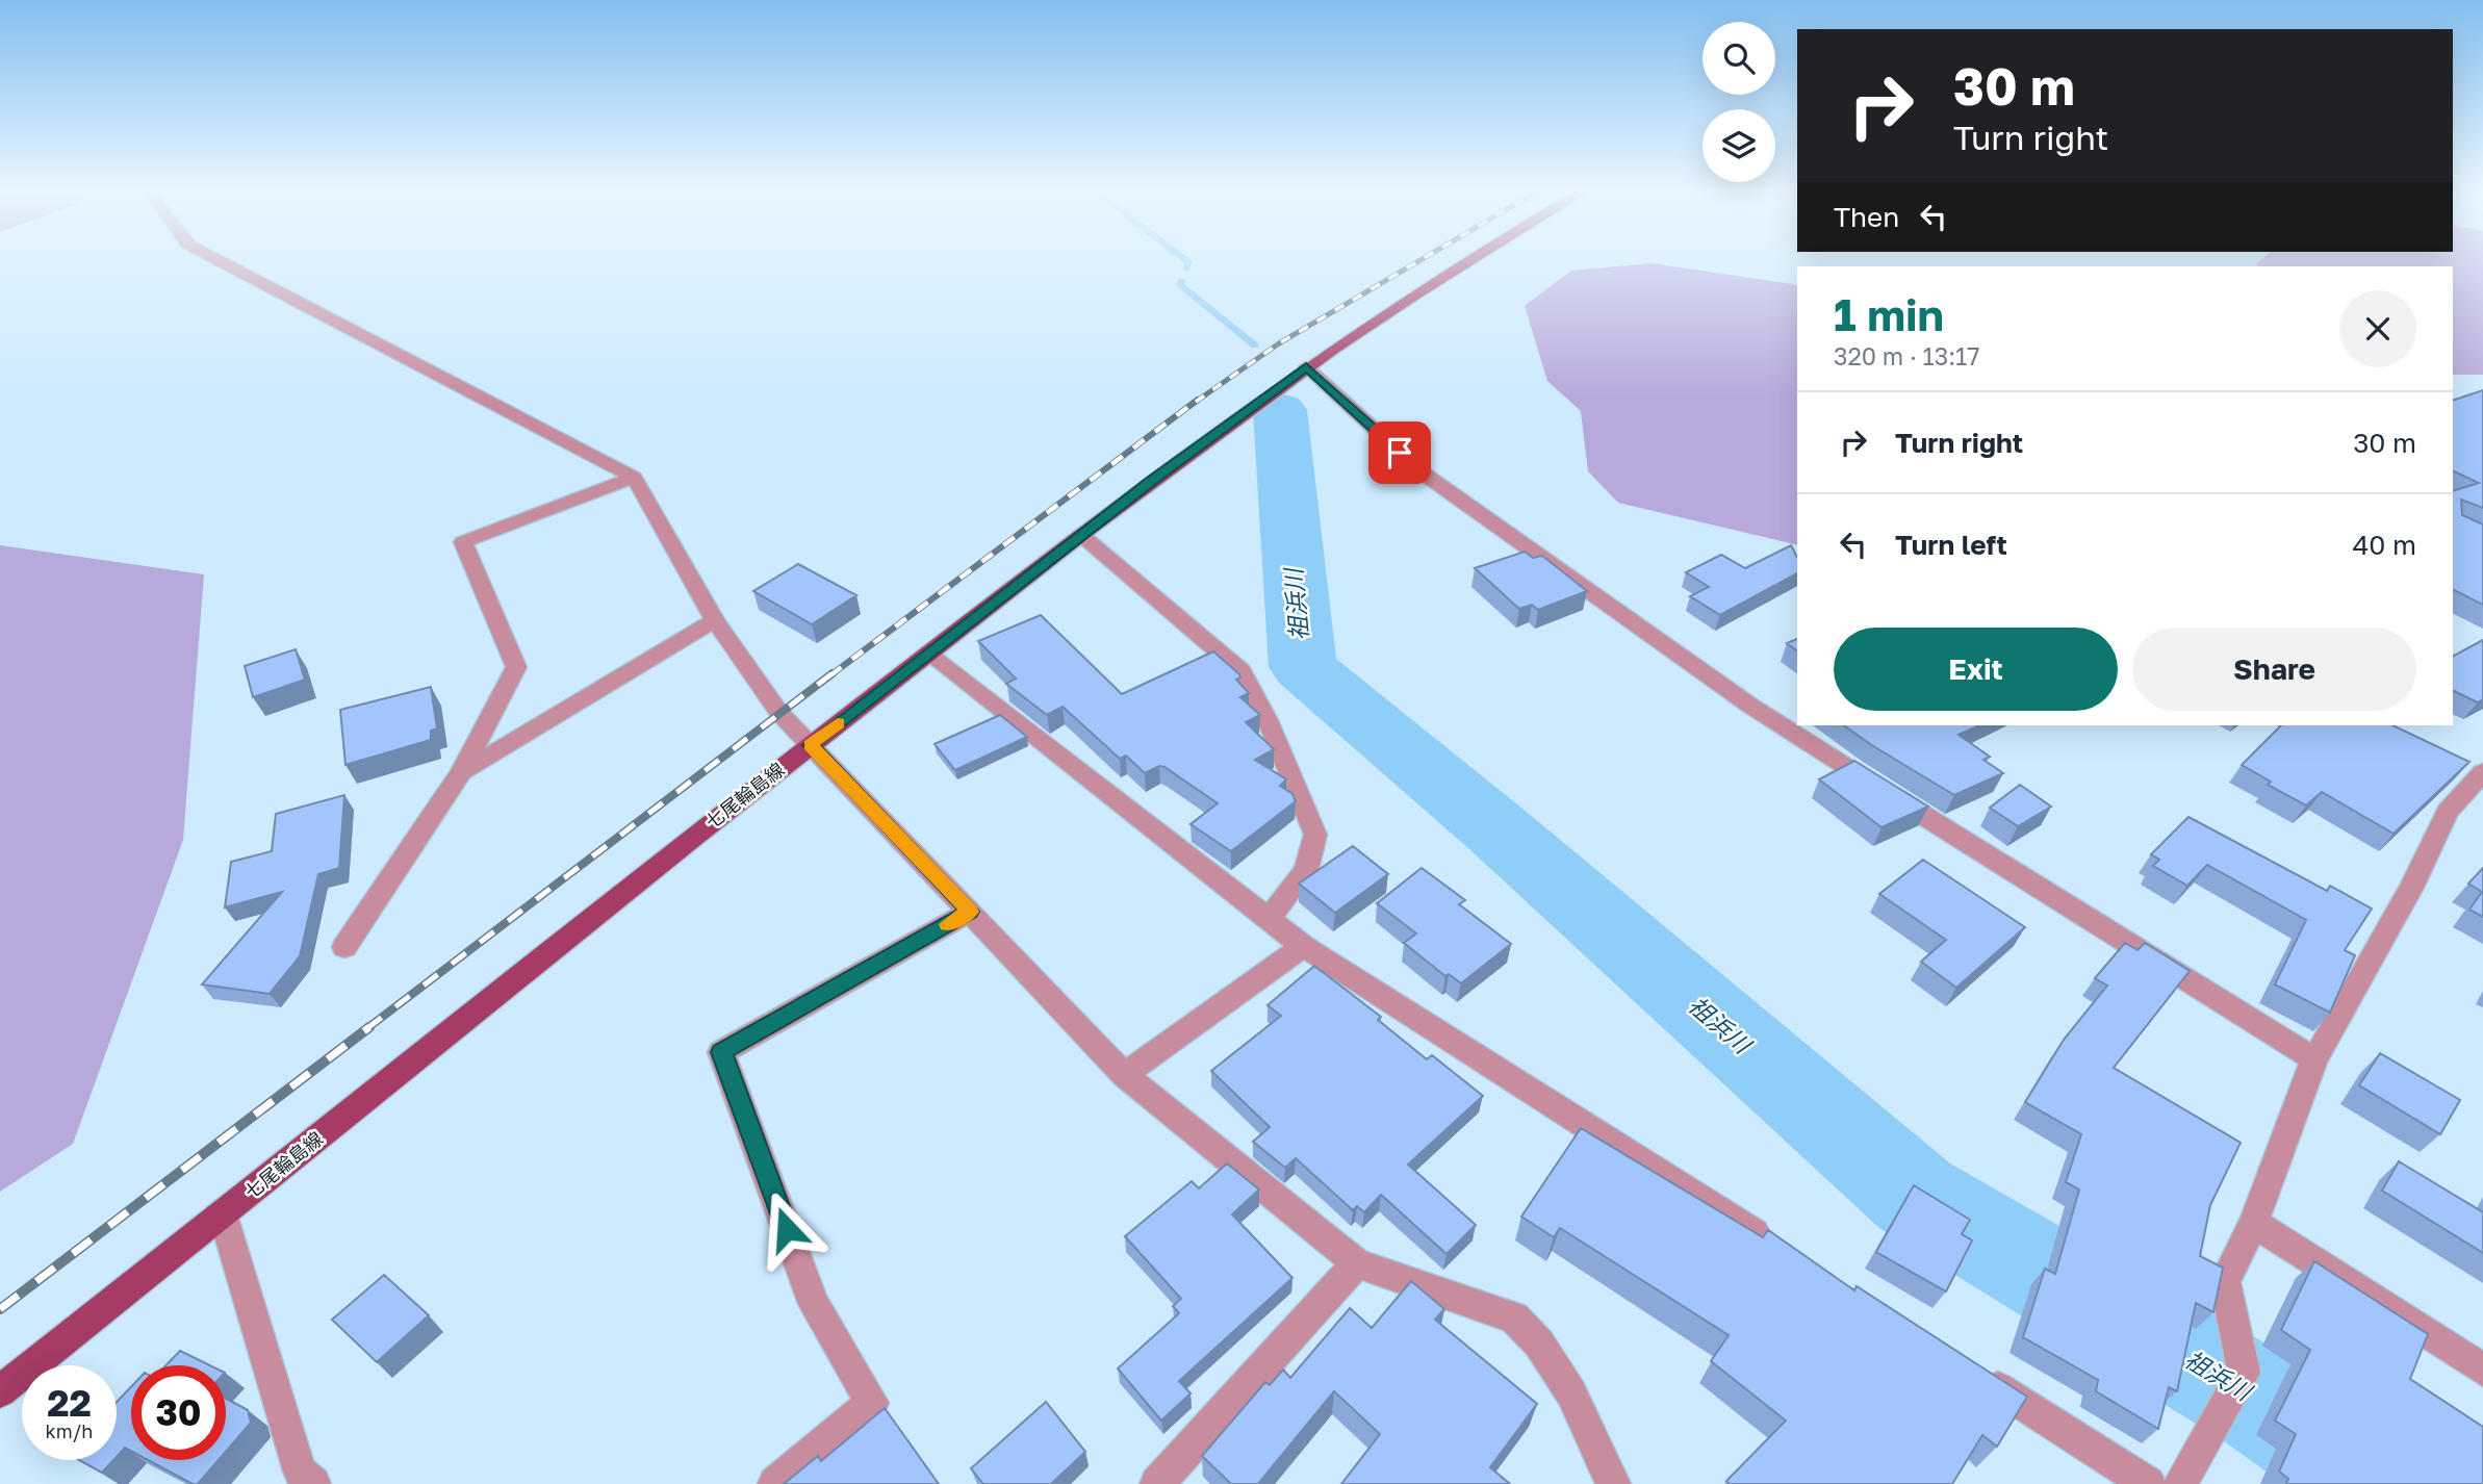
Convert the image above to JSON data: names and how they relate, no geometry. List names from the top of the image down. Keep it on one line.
{"streets":{"main road":["七尾輪島線"]},"water":["祖浜川"],"page":{"turn":["30 m","Turn right"],"then":"Then","heading":["1 min","320 m · 13:17"],"list":[{"name":"Turn right","value":"30 m"},{"name":"Turn left","value":"40 m"}],"buttons":["Exit","Share"],"speed":"22 km/h","limit":"30"}}
